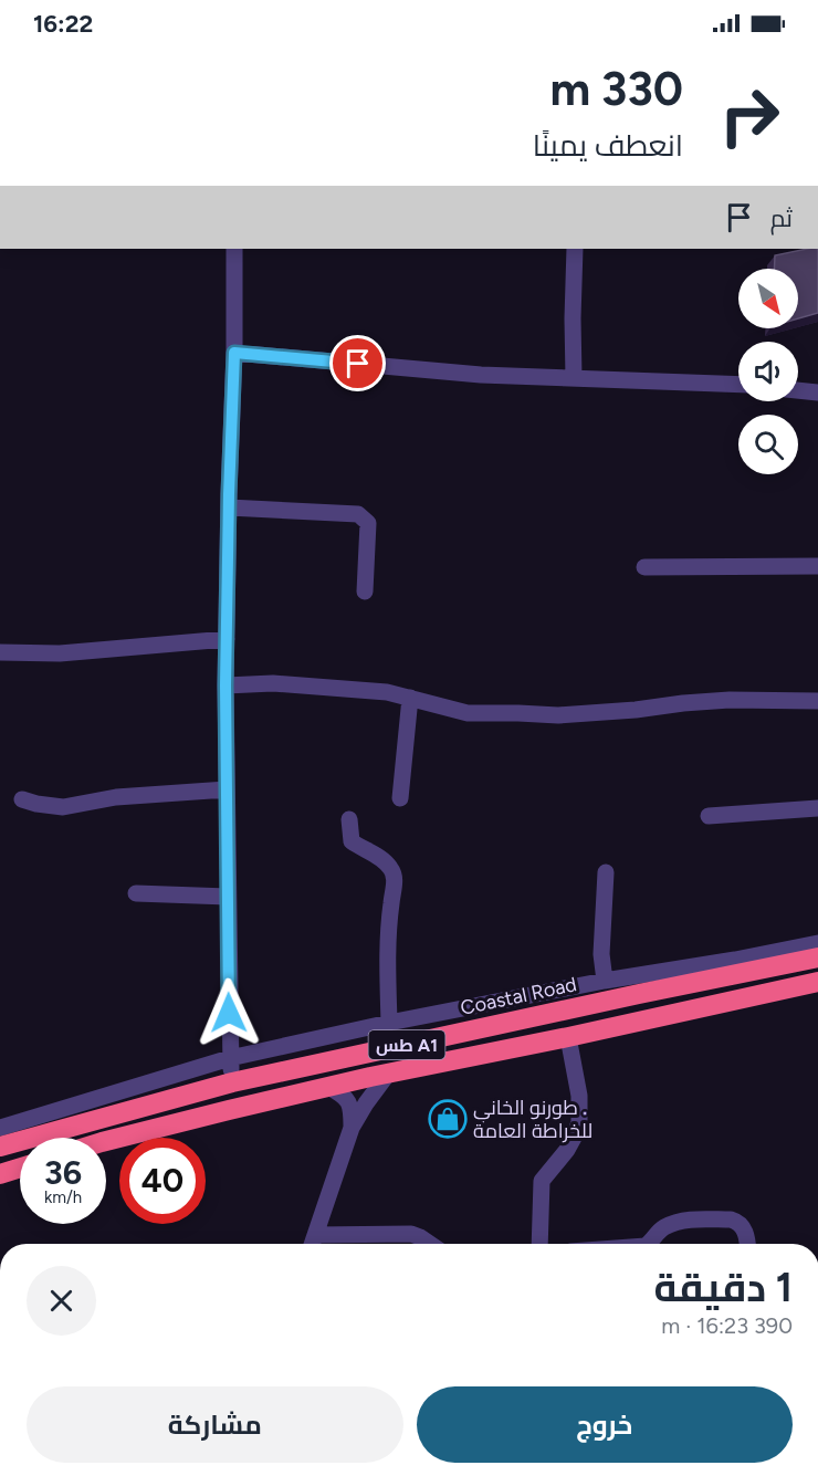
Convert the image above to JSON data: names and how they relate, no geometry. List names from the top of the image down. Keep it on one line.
{"streets":{"highway":["Coastal Road","طس A1"]},"places":{"shop":["طورنو الخاني . للخراطة العامة"]},"north":"bottom right","page":{"status":"16:22","turn":["330 m","انعطف يمينًا"],"then":"ثم","speed":"36 km/h","limit":"40","heading":["1 دقيقة","390 m · 16:23"],"buttons":["خروج","مشاركة"]}}
